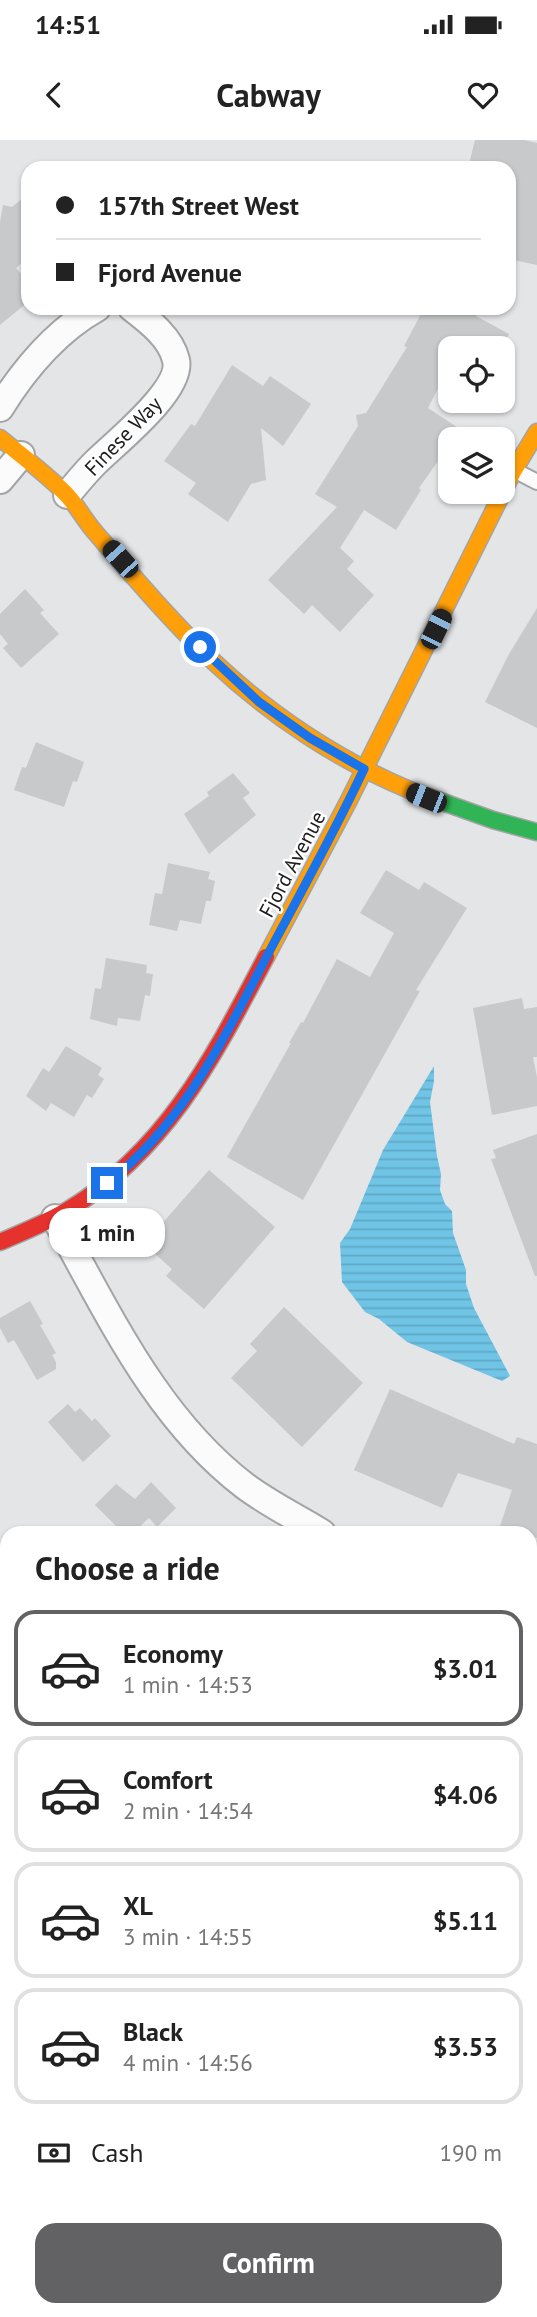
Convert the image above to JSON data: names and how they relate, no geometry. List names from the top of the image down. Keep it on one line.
{"streets":{"street":["Finese Way","Fjord Avenue"]},"page":{"status":"14:51","header":"Cabway","banner":["157th Street West","Fjord Avenue"],"bubble":"1 min","heading":"Choose a ride","list":[{"name":"Economy","note":"1 min · 14:53","value":"$3.01"},{"name":"Comfort","note":"2 min · 14:54","value":"$4.06"},{"name":"XL","note":"3 min · 14:55","value":"$5.11"},{"name":"Black","note":"4 min · 14:56","value":"$3.53"}],"pay":["Cash","190 m"],"buttons":"Confirm"}}
